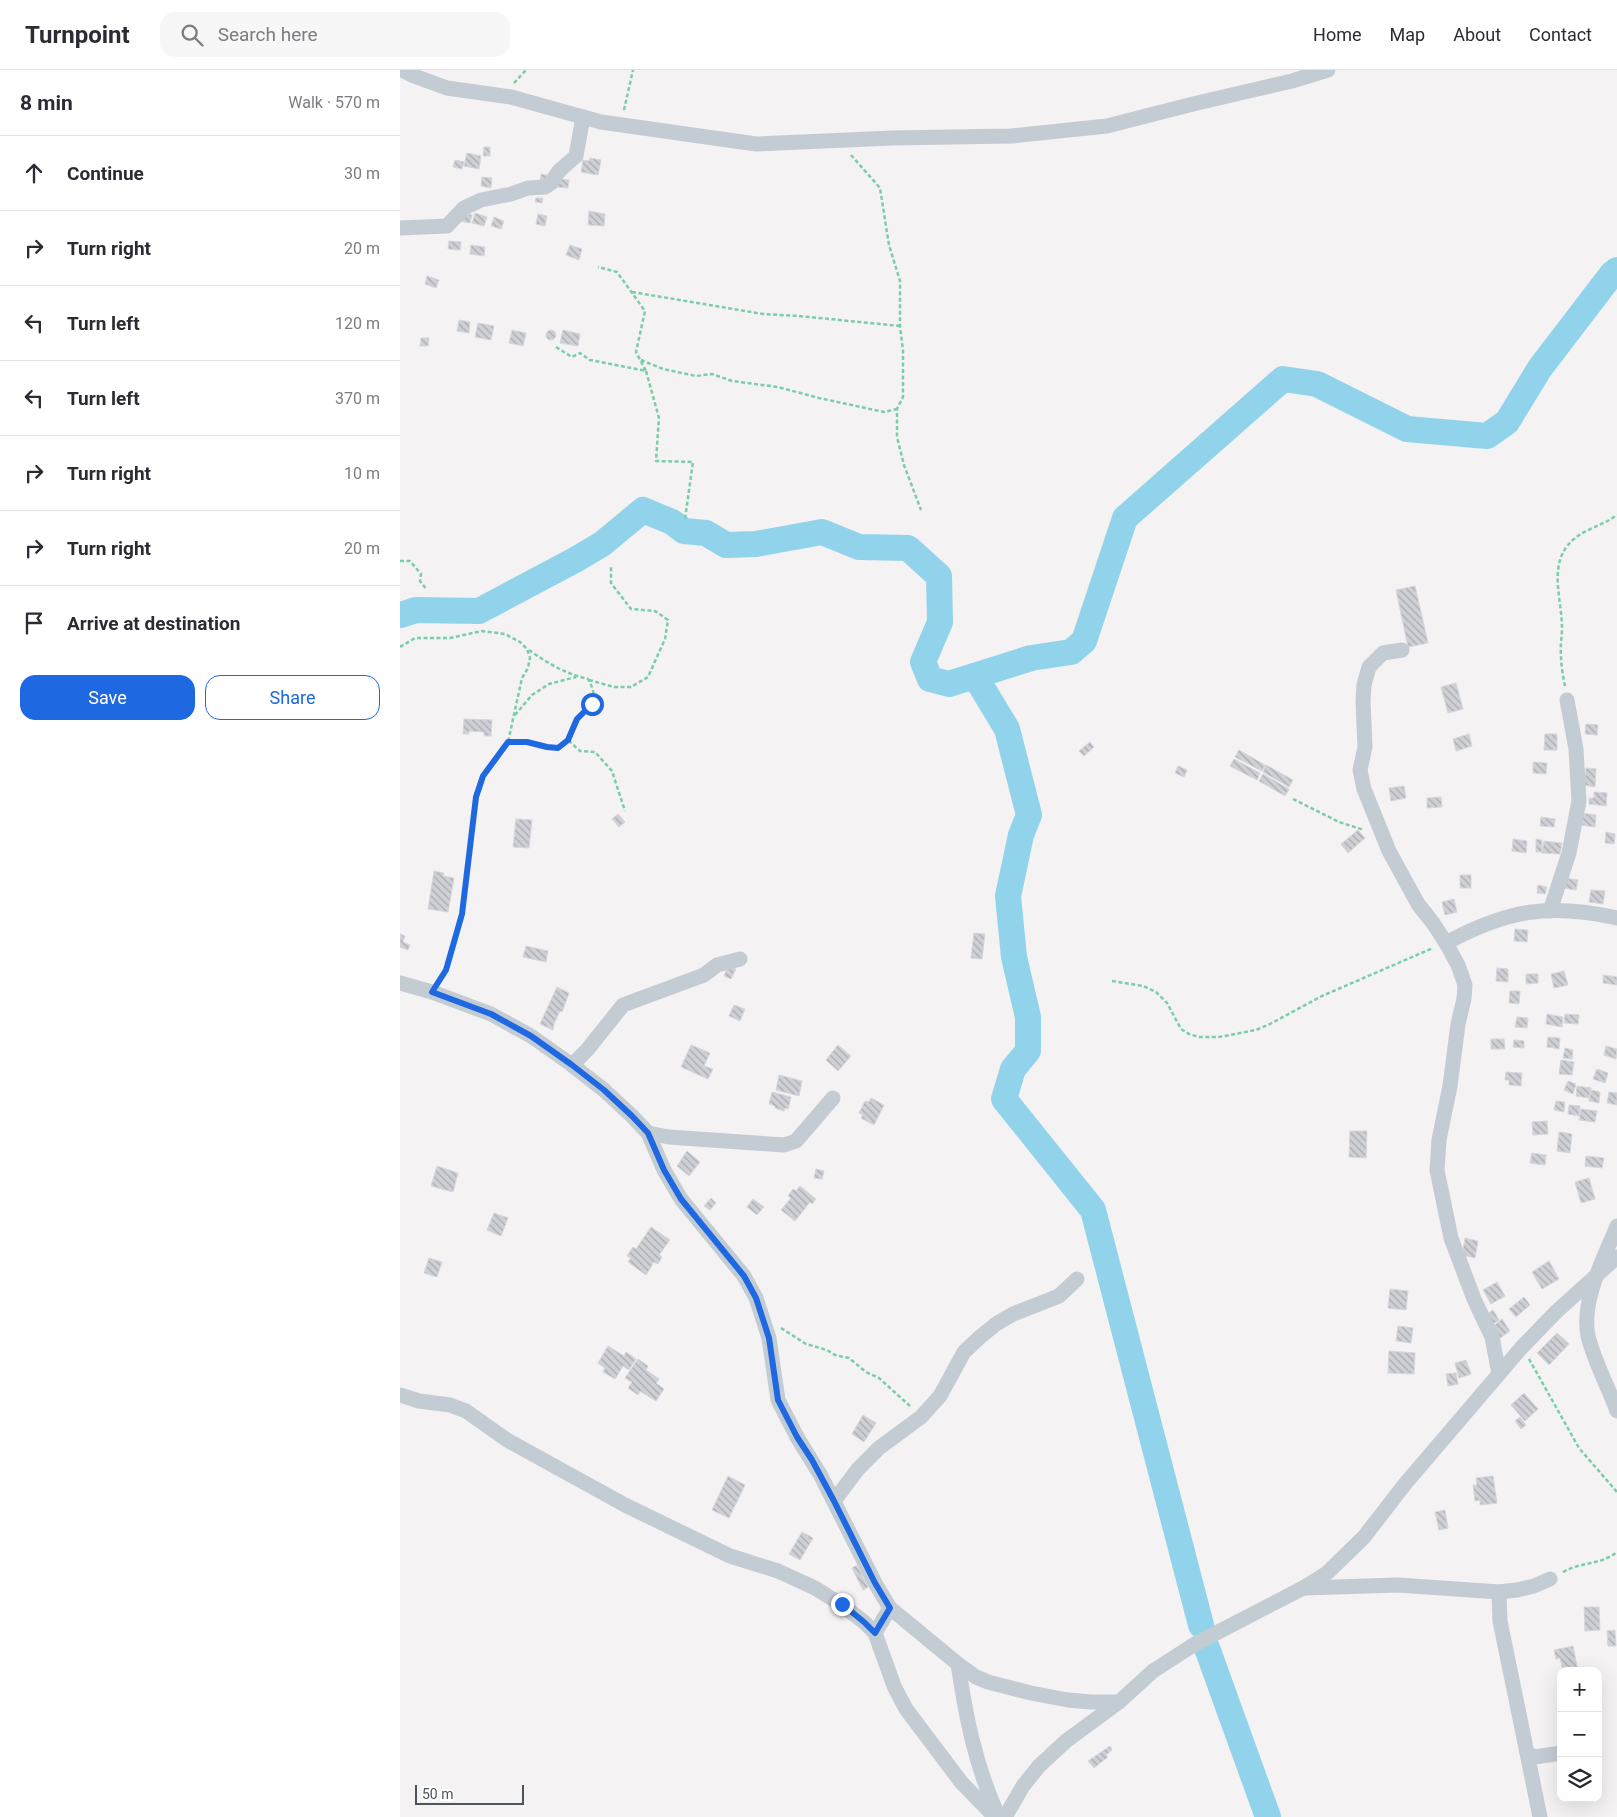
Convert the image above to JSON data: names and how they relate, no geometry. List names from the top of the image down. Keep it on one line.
{"scale_bar":"50 m","page":{"header":"Turnpoint","search":"Search here","nav":["Home","Map","About","Contact"],"heading":["8 min","Walk · 570 m"],"list":[["Continue","30 m"],["Turn right","20 m"],["Turn left","120 m"],["Turn left","370 m"],["Turn right","10 m"],["Turn right","20 m"],"Arrive at destination"],"buttons":["Save","Share"],"map_buttons":["+","−"],"scale":"50 m"}}
